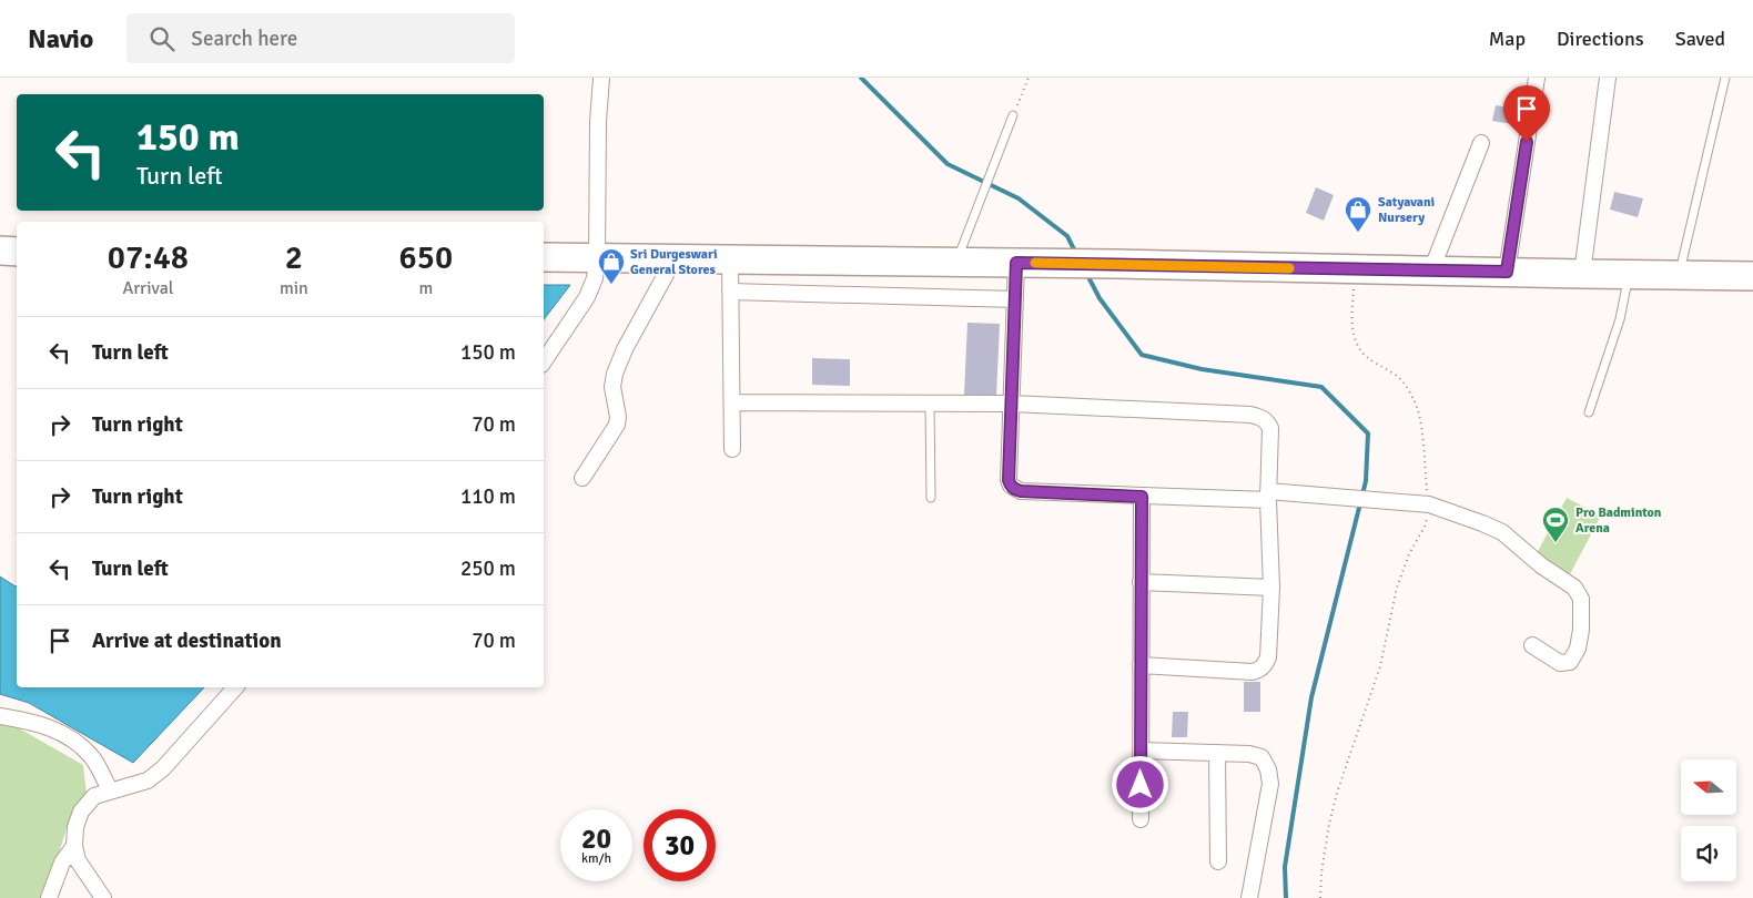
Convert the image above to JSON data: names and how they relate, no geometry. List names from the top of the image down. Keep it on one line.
{"places":{"shop":["Satyavani Nursery","Sri Durgeswari General Stores"],"sports":["Pro Badminton Arena"]},"north":"left","page":{"header":"Navio","search":"Search here","nav":["Map","Directions","Saved"],"turn":["150 m","Turn left"],"eta":["07:48","Arrival","2","min","650","m"],"list":[{"name":"Turn left","value":"150 m"},{"name":"Turn right","value":"70 m"},{"name":"Turn right","value":"110 m"},{"name":"Turn left","value":"250 m"},{"name":"Arrive at destination","value":"70 m"}],"speed":"20 km/h","limit":"30"}}
